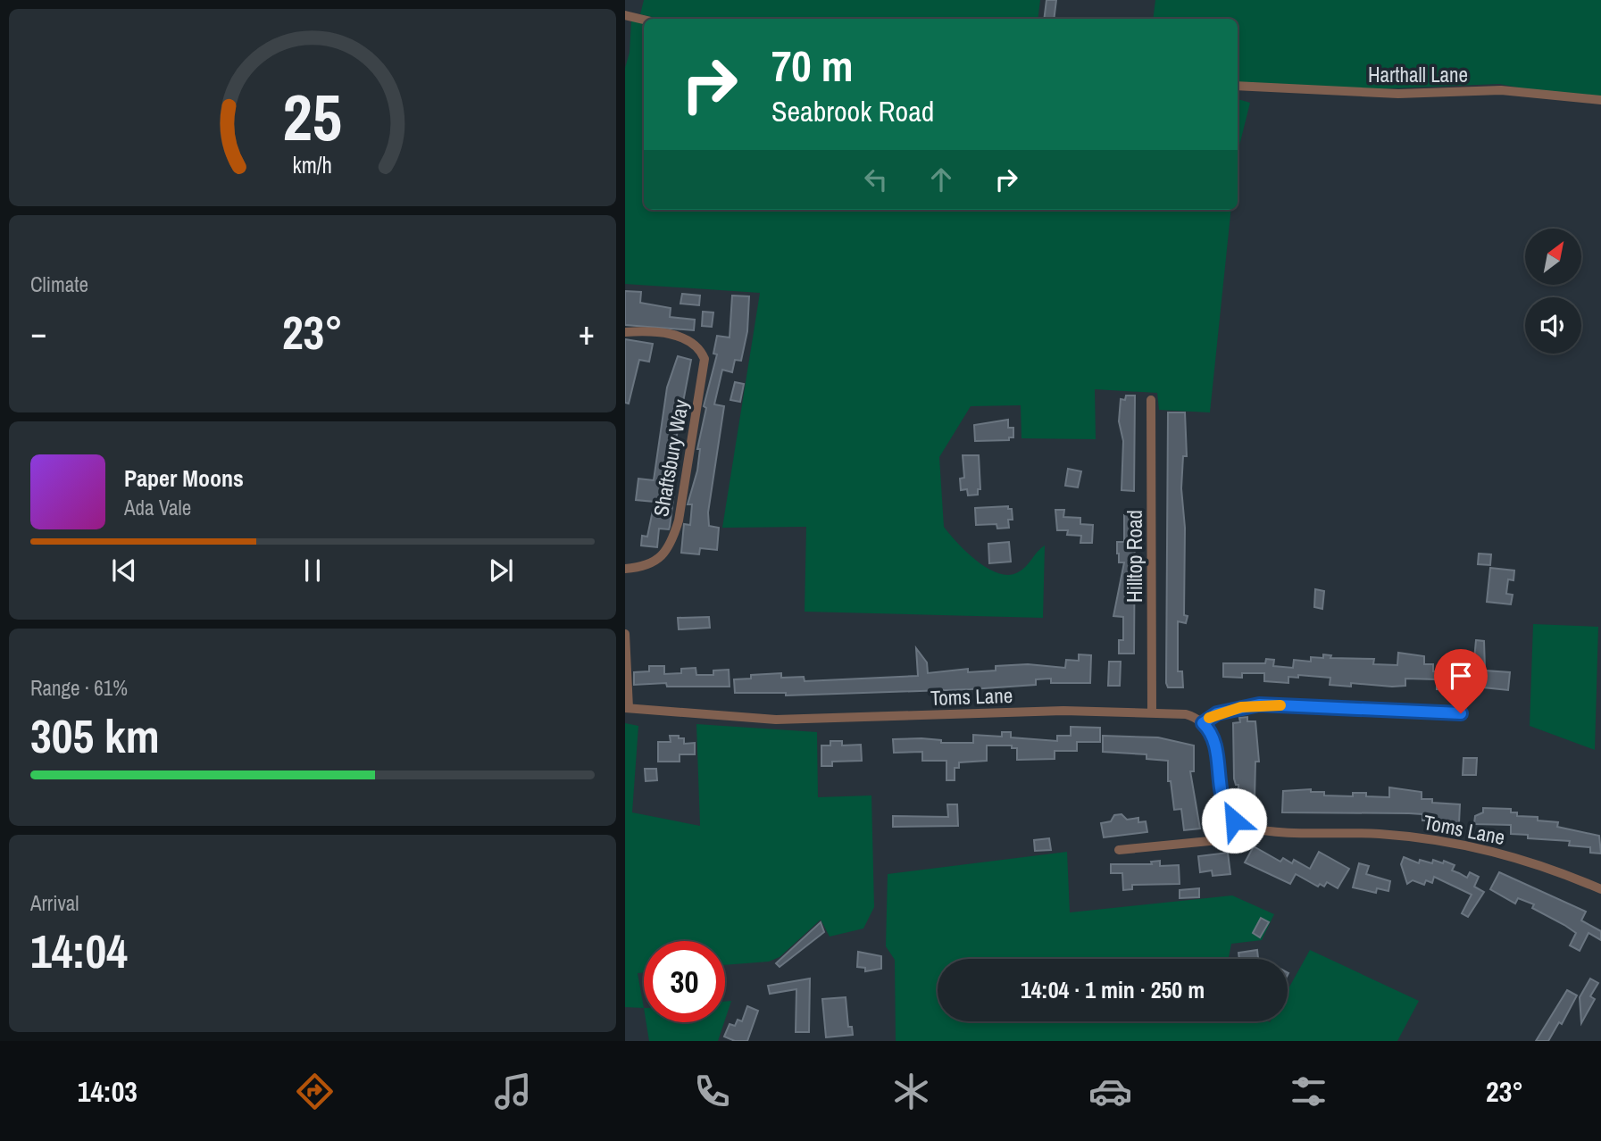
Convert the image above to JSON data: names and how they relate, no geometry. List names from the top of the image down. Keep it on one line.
{"streets":{"street":["Harthall Lane","Shaftsbury Way","Hilltop Road","Toms Lane"]},"crossings":[["Hilltop Road","Toms Lane"]],"north":"top right","page":{"turn":["70 m","Seabrook Road"],"tile":["Climate",["Range · 61%","305 km"],["Arrival","14:04"]],"heat":["−","23°","+"],"song":["Paper Moons","Ada Vale"],"limit":"30","trip":"14:04 · 1 min · 250 m","tabs":["14:03","23°"],"gauge":["25","km/h"]}}
